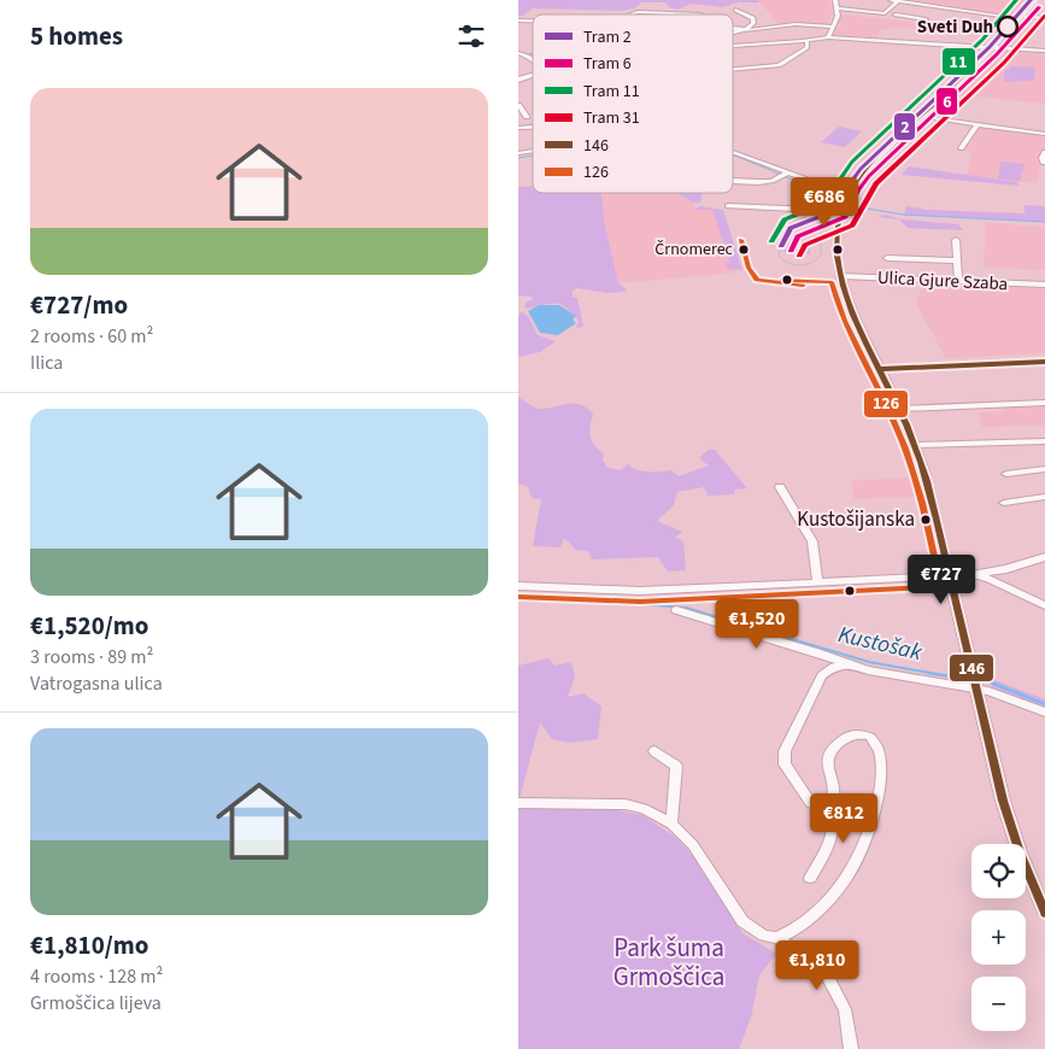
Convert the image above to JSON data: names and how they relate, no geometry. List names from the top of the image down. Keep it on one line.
{"streets":{"street":["Ulica Gjure Szaba"]},"water":["Kustošak"],"parks":["Park šuma Grmoščica"],"places":["Sveti Duh","Črnomerec","Kustošijanska"],"lines":["tram line 2","tram line 11","transit line 146","tram line 6","tram line 31","transit line 126"],"legend":["Tram 2","Tram 6","Tram 11","Tram 31","146","126"],"page":{"heading":"5 homes","list":[{"name":"€727/mo","note":"2 rooms · 60 m² · Ilica"},{"name":"€1,520/mo","note":"3 rooms · 89 m² · Vatrogasna ulica"},{"name":"€1,810/mo","note":"4 rooms · 128 m² · Grmoščica lijeva"}],"price":["€686","€727","€1,520","€812","€1,810"],"map_buttons":["+","−"]}}
